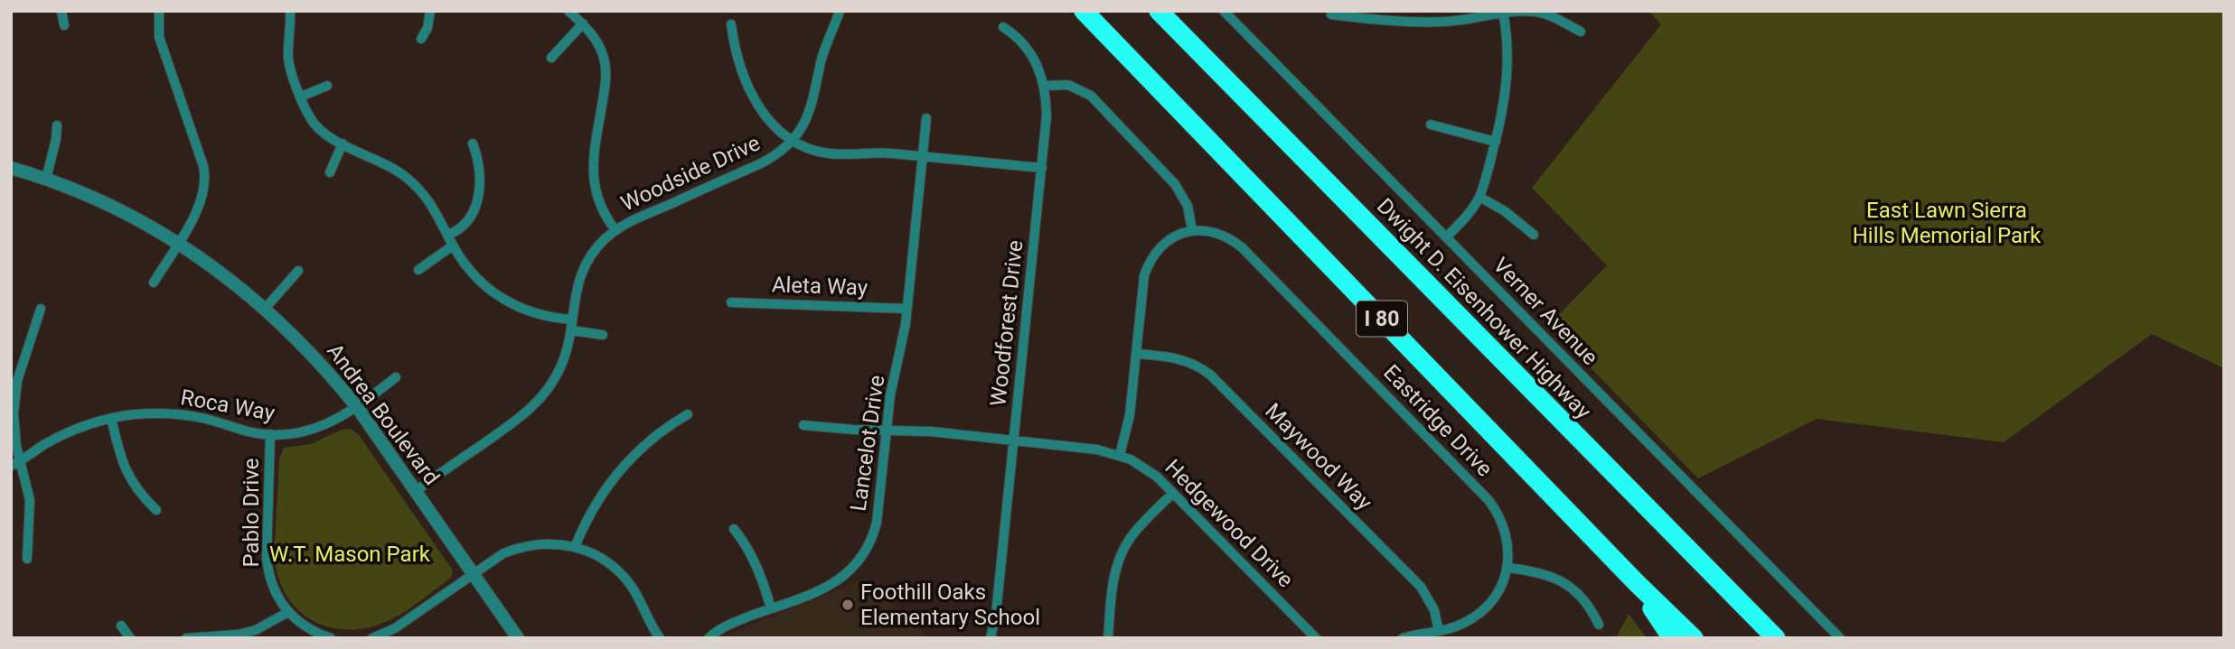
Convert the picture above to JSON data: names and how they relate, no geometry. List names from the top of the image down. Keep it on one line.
{"streets":{"highway":["Dwight D. Eisenhower Highway","I 80"],"street":["Woodside Drive","Aleta Way","Verner Avenue","Woodforest Drive","Roca Way","Andrea Boulevard","Eastridge Drive","Lancelot Drive","Maywood Way","Pablo Drive","Hedgewood Drive"]},"crossings":[["Woodside Drive","Woodforest Drive"],["Woodside Drive","Andrea Boulevard"],["Woodside Drive","Lancelot Drive"],["Aleta Way","Lancelot Drive"],["Woodforest Drive","Hedgewood Drive"],["Roca Way","Andrea Boulevard"],["Roca Way","Pablo Drive"],["Eastridge Drive","Maywood Way"],["Lancelot Drive","Hedgewood Drive"]],"parks":["East Lawn Sierra Hills Memorial Park","W.T. Mason Park"],"places":["Foothill Oaks Elementary School"]}
